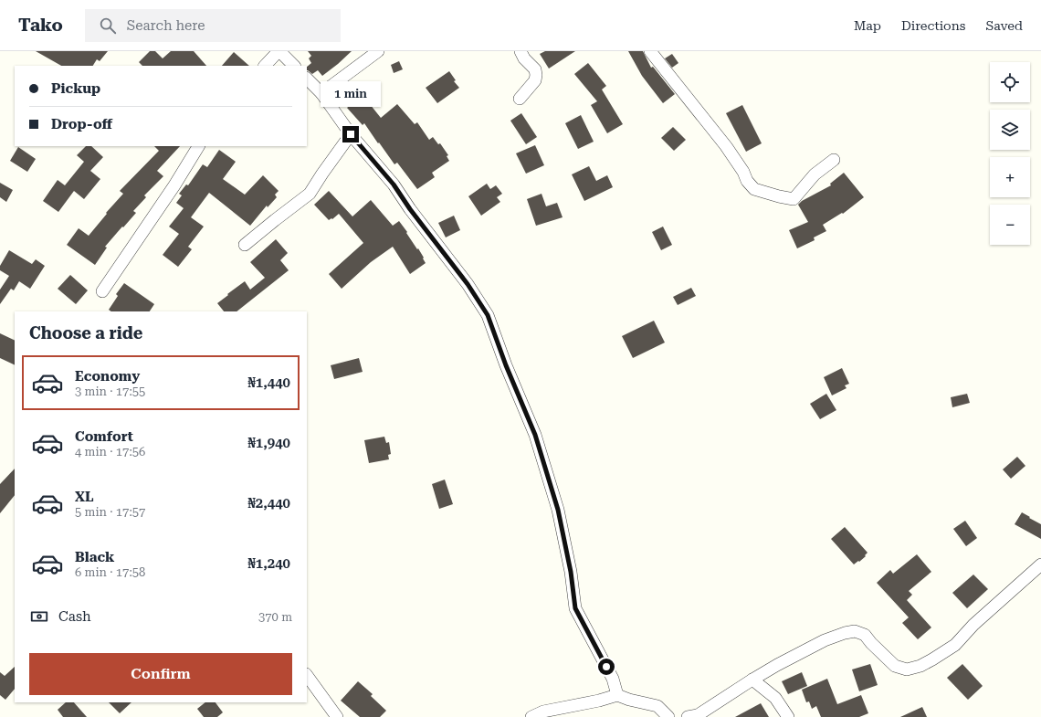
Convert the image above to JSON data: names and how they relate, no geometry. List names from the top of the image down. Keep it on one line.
{"page":{"header":"Tako","search":"Search here","nav":["Map","Directions","Saved"],"map_buttons":["+","−"],"banner":["Pickup","Drop-off"],"bubble":"1 min","heading":"Choose a ride","list":[{"name":"Economy","note":"3 min · 17:55","value":"₦1,440"},{"name":"Comfort","note":"4 min · 17:56","value":"₦1,940"},{"name":"XL","note":"5 min · 17:57","value":"₦2,440"},{"name":"Black","note":"6 min · 17:58","value":"₦1,240"}],"pay":["Cash","370 m"],"buttons":"Confirm"}}
